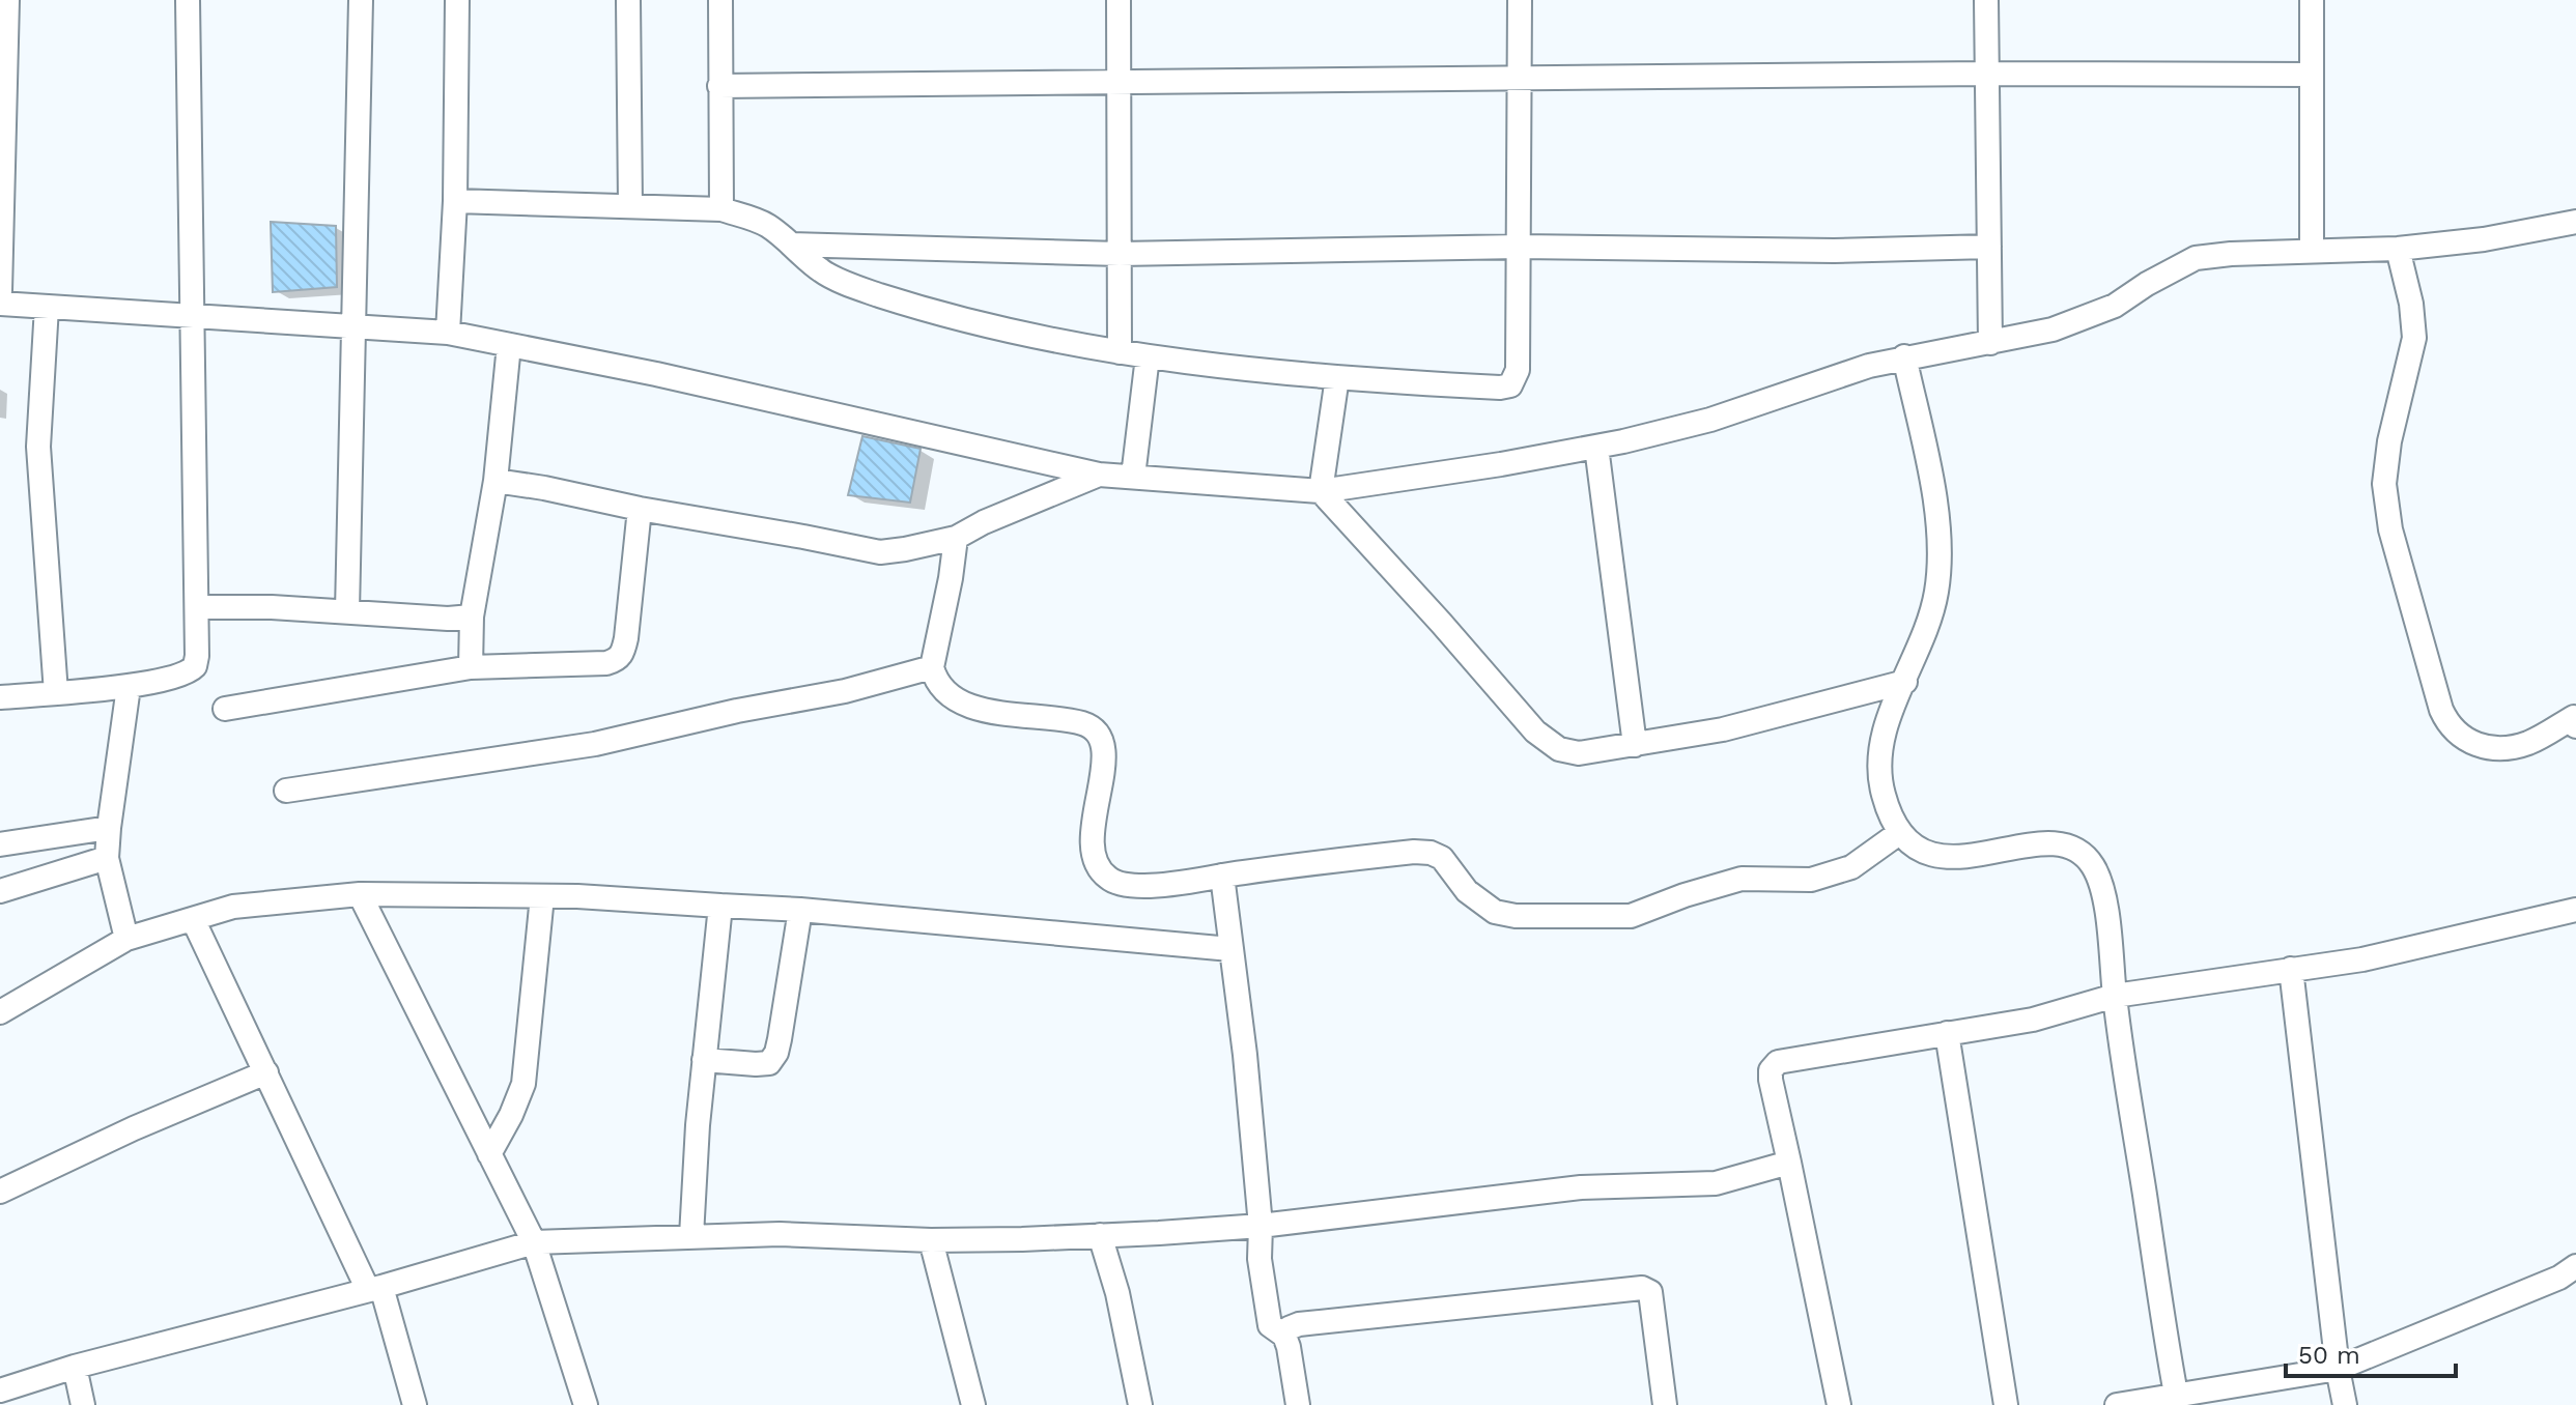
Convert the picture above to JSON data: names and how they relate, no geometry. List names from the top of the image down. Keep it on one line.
{"scale_bar":"50 m"}
